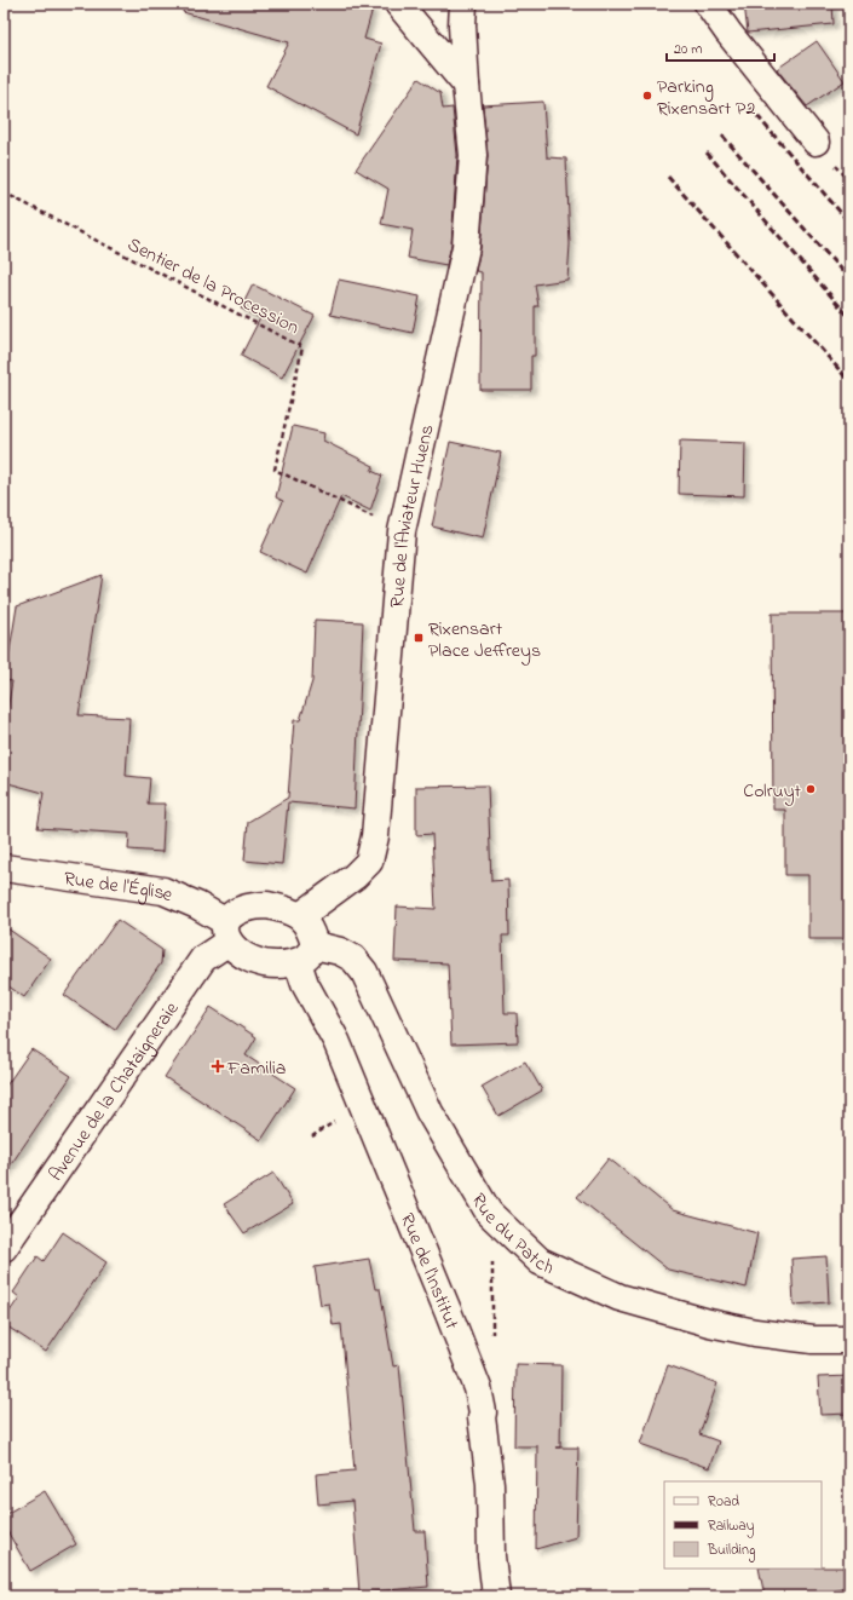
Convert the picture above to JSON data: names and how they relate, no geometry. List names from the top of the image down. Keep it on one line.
{"streets":{"street":["Rue de l'Aviateur Huens","Rue de l'Église","Avenue de la Chataigneraie","Rue du Patch","Rue de l'Institut"],"path":["Sentier de la Procession"]},"crossings":[["Sentier de la Procession","Rue de l'Aviateur Huens"],["Rue de l'Aviateur Huens","Rue de l'Église"],["Rue de l'Aviateur Huens","Avenue de la Chataigneraie"],["Rue de l'Aviateur Huens","Rue du Patch"],["Rue de l'Aviateur Huens","Rue de l'Institut"],["Rue de l'Église","Avenue de la Chataigneraie"],["Rue de l'Église","Rue du Patch"],["Rue de l'Église","Rue de l'Institut"],["Avenue de la Chataigneraie","Rue du Patch"],["Avenue de la Chataigneraie","Rue de l'Institut"],["Rue du Patch","Rue de l'Institut"]],"places":{"other":["Parking Rixensart P2","Colruyt"],"transit":["Rixensart Place Jeffreys"],"health":["Familia"]},"legend":["Road","Railway","Building"],"scale_bar":"20 m"}
